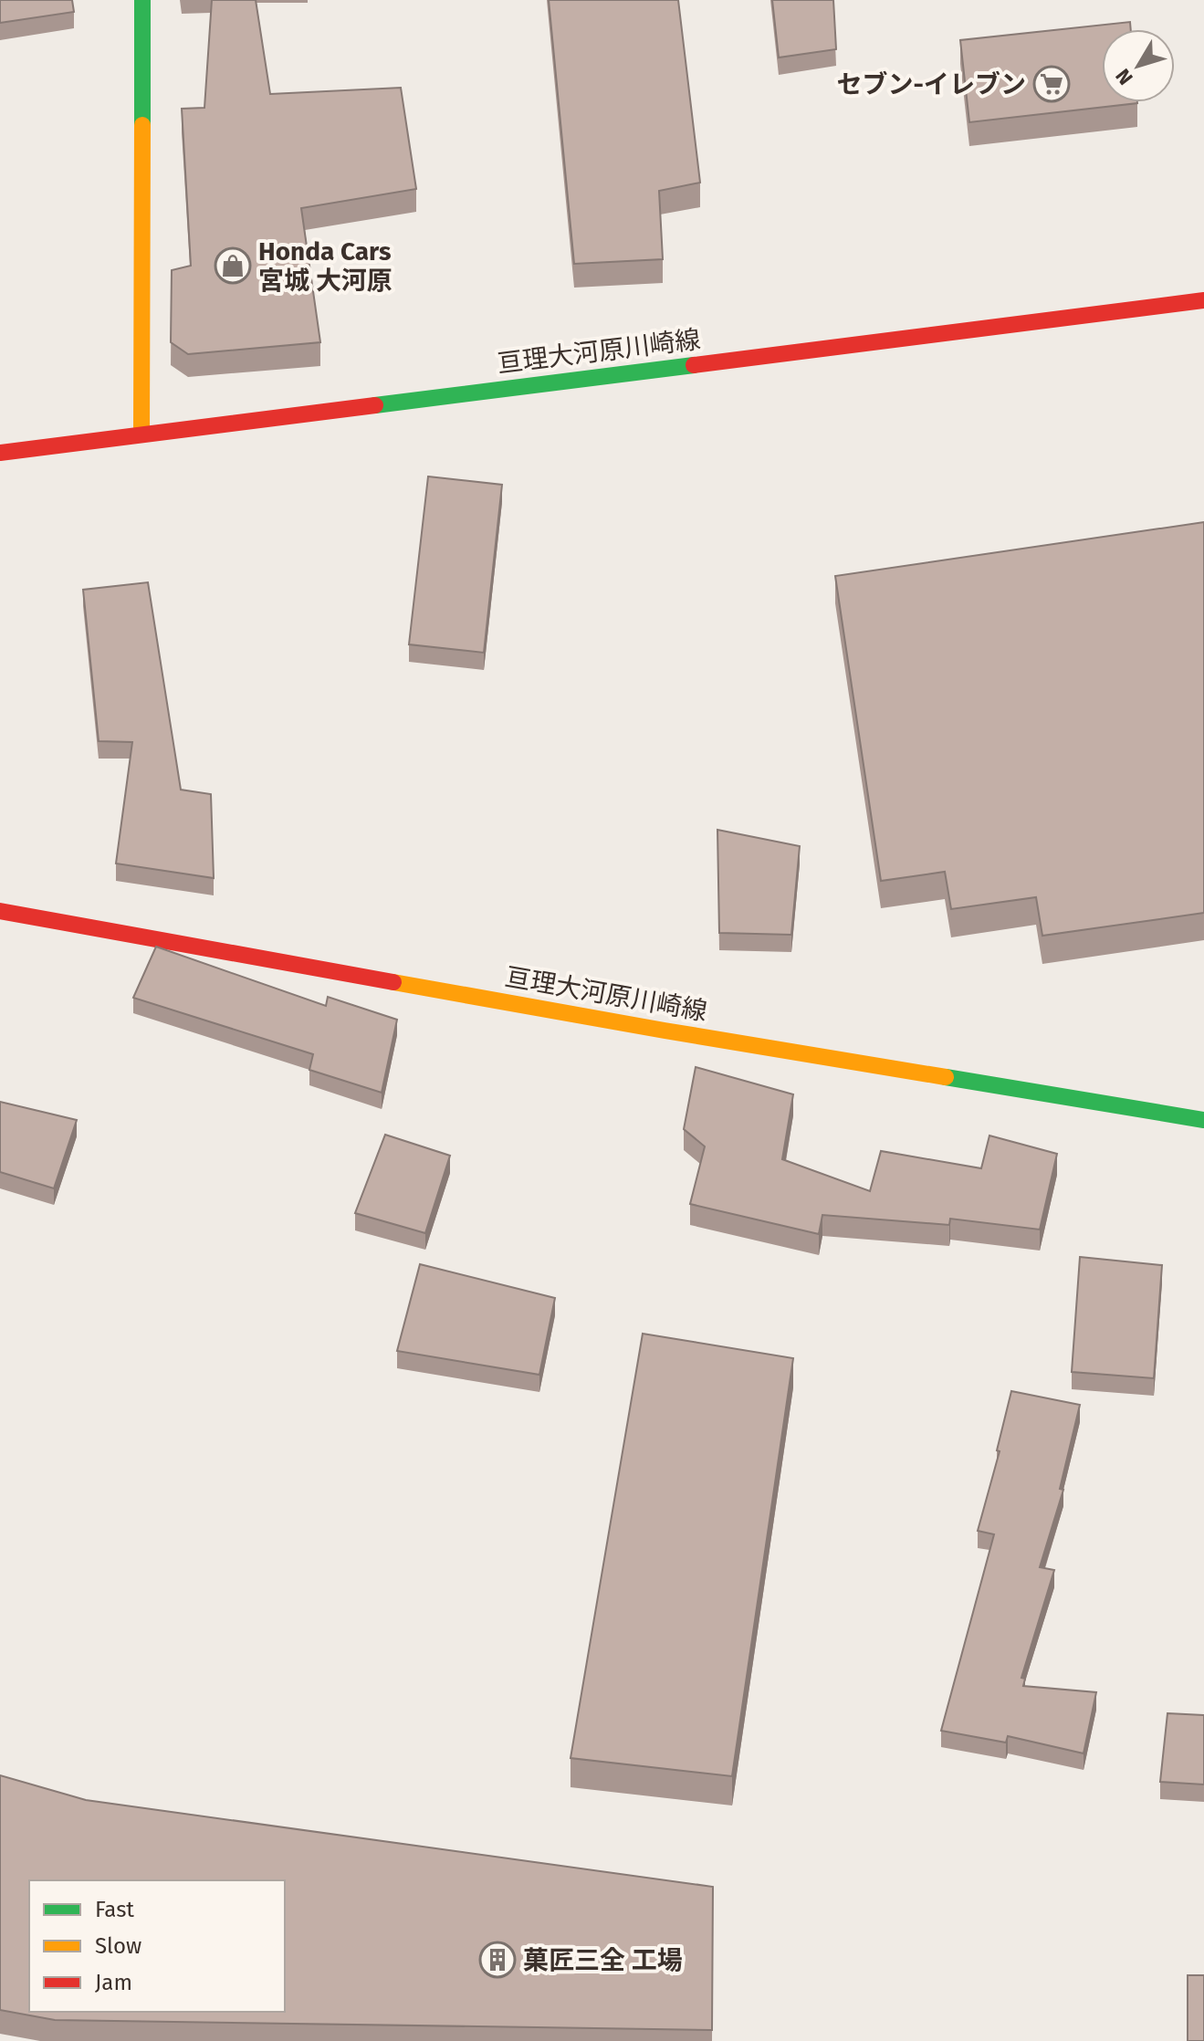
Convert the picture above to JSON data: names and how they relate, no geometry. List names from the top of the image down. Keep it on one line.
{"streets":{"main road":["亘理大河原川崎線"]},"places":{"supermarket":["セブン-イレブン"],"shop":["Honda Cars 宮城 大河原"],"building":["菓匠三全 工場"]},"legend":["Fast","Slow","Jam"],"north":"bottom left"}
